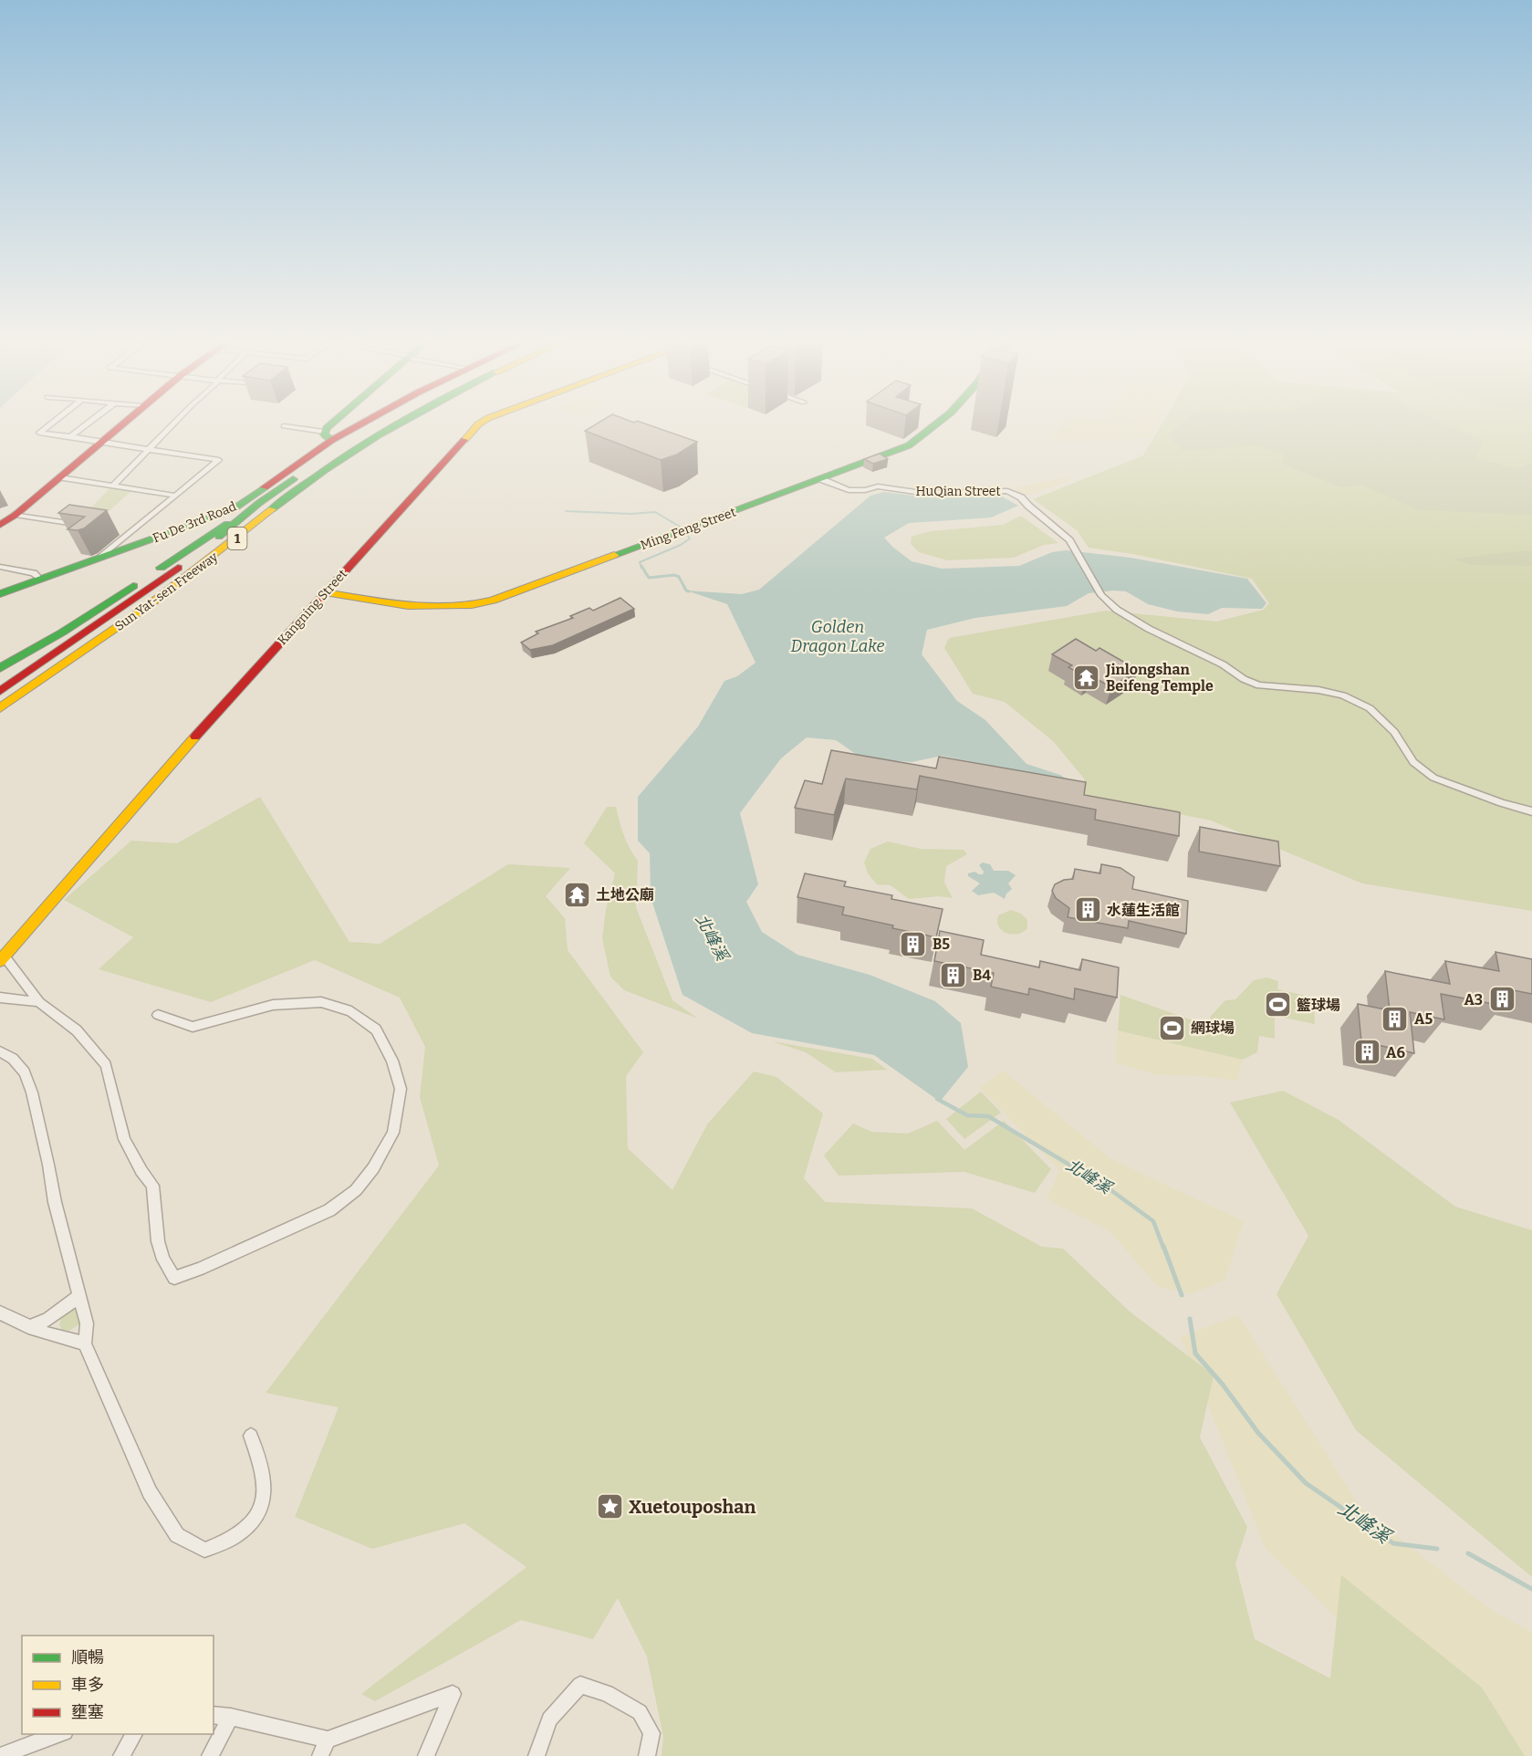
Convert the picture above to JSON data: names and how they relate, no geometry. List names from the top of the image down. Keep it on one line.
{"streets":{"main road":["Fu De 3rd Road","Ming Feng Street","1","Sun Yat-sen Freeway","Kangning Street"],"street":["HuQian Street"]},"crossings":[["HuQian Street","Ming Feng Street"],["Ming Feng Street","Kangning Street"]],"water":["Golden Dragon Lake","北峰溪"],"places":{"temple":["Jinlongshan Beifeng Temple","土地公廟"],"building":["水蓮生活館","B5","B4","A3","A5","A6"],"sports":["籃球場","網球場"],"place":["Xuetouposhan"]},"legend":["順暢","車多","壅塞"]}
